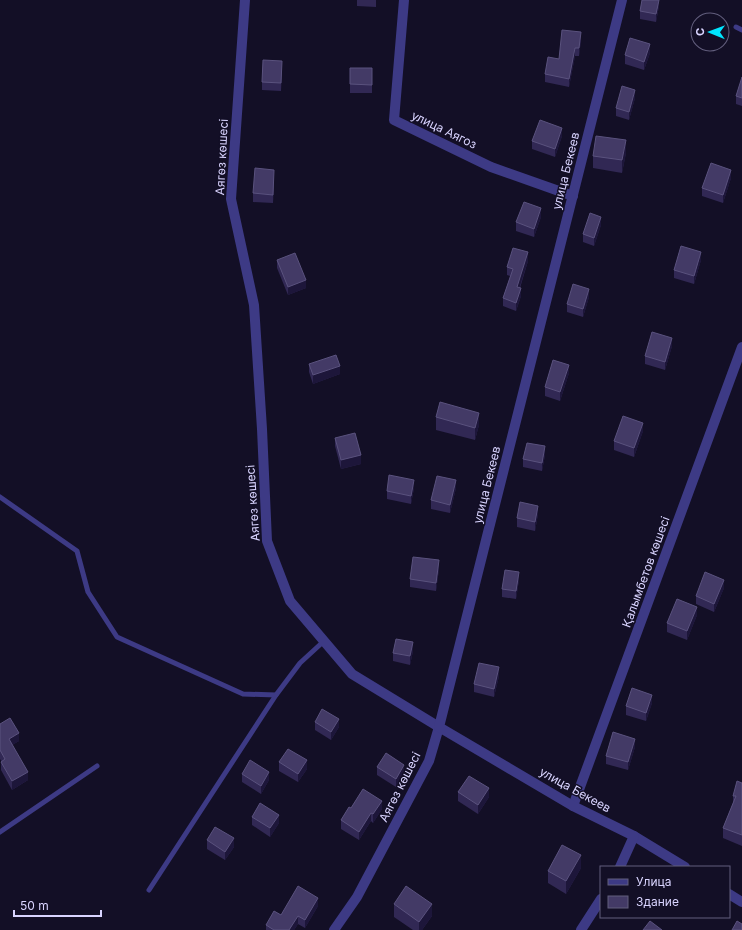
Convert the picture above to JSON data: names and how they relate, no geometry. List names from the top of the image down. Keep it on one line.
{"streets":{"street":["улица Аягоз","Аягөз көшесі","улица Бекеев","Қалымбетов көшесі"]},"crossings":[["улица Аягоз","улица Бекеев"],["Аягөз көшесі","улица Бекеев"],["улица Бекеев","Қалымбетов көшесі"]],"legend":["Улица","Здание"],"scale_bar":"50 m","north":"left"}
